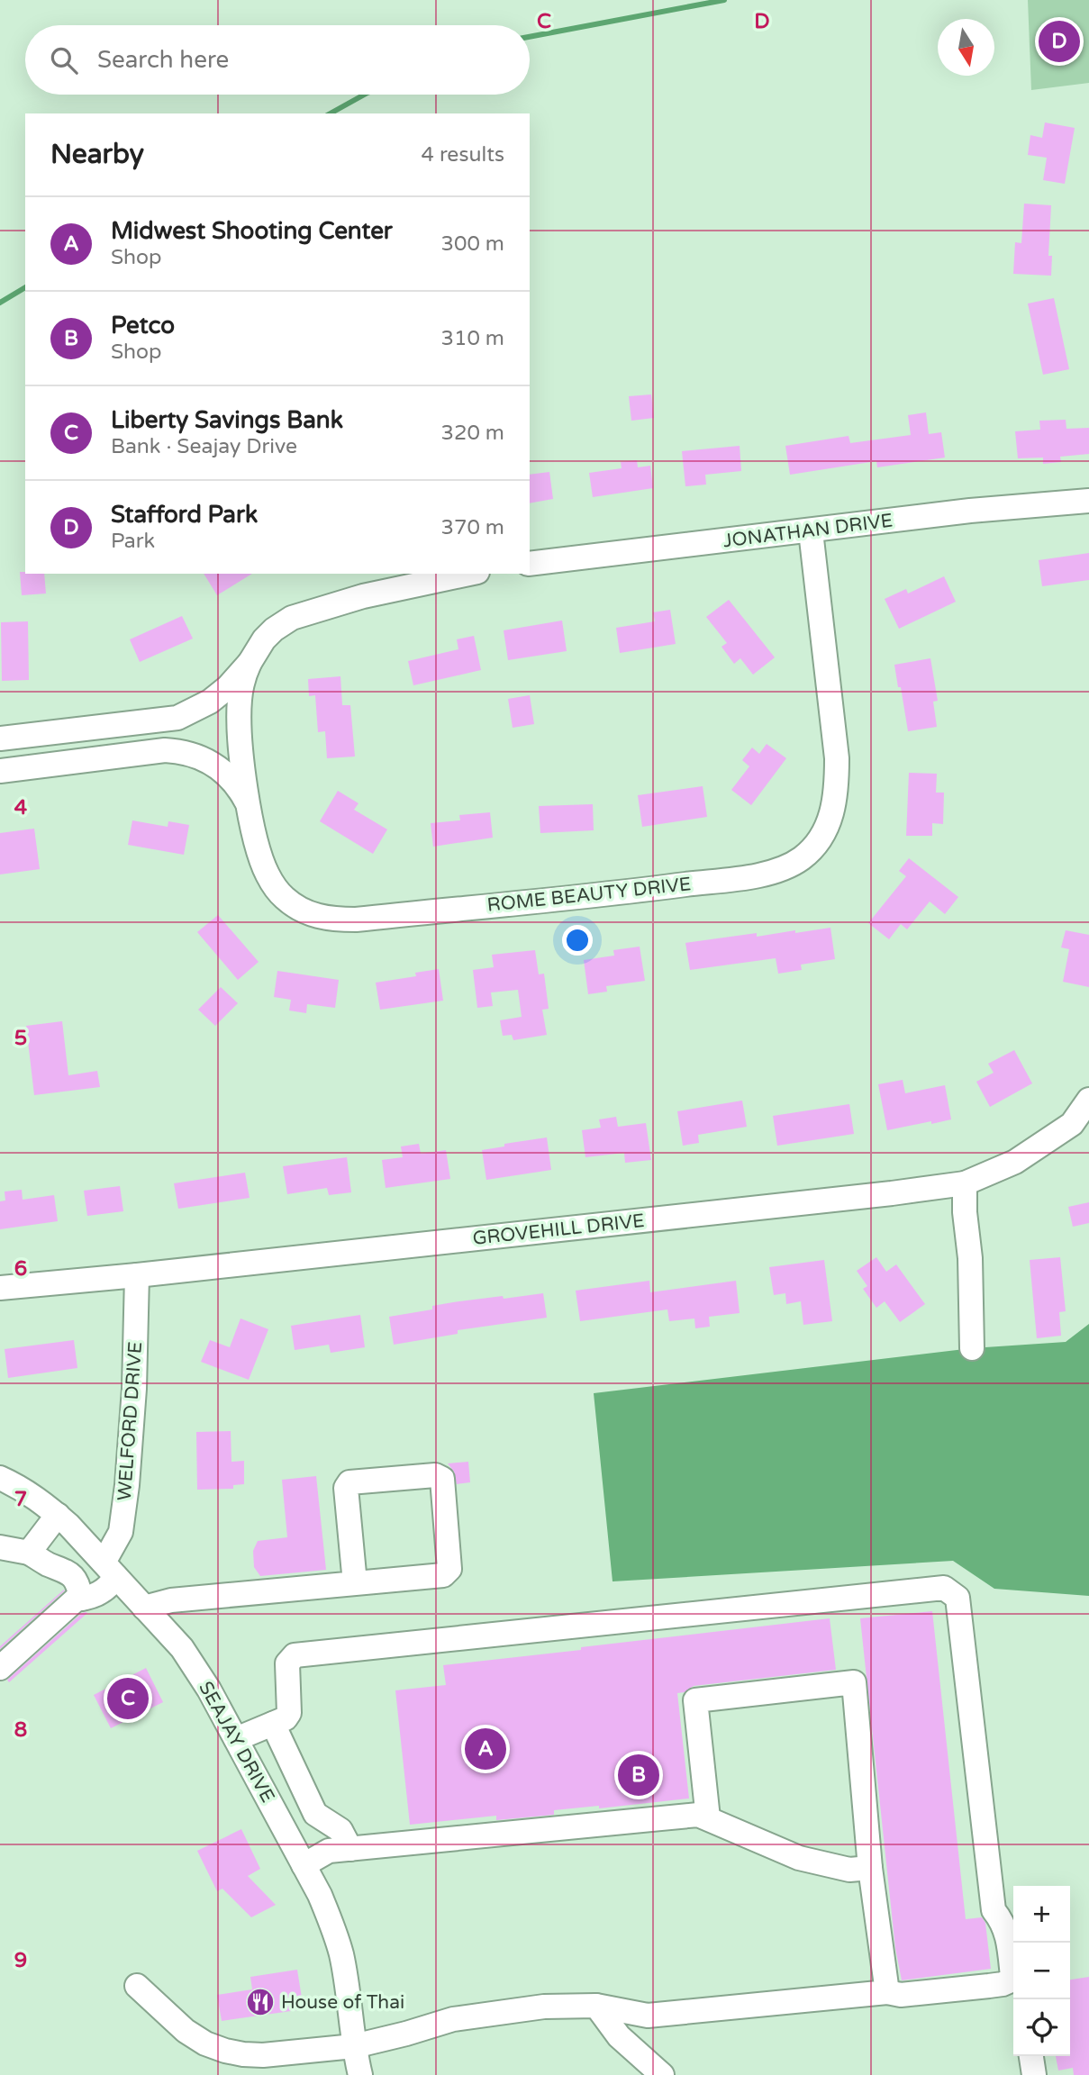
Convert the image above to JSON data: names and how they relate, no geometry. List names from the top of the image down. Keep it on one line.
{"streets":{"street":["JONATHAN DRIVE","ROME BEAUTY DRIVE","GROVEHILL DRIVE","WELFORD DRIVE","SEAJAY DRIVE"]},"crossings":[["JONATHAN DRIVE","ROME BEAUTY DRIVE"],["GROVEHILL DRIVE","WELFORD DRIVE"],["WELFORD DRIVE","SEAJAY DRIVE"]],"places":{"restaurant":["House of Thai"]},"north":"bottom","page":{"pins":["D","C","A","B"],"search":"Search here","heading":["Nearby","4 results"],"list":[{"mark":"A","name":"Midwest Shooting Center","note":"Shop","value":"300 m"},{"mark":"B","name":"Petco","note":"Shop","value":"310 m"},{"mark":"C","name":"Liberty Savings Bank","note":"Bank · Seajay Drive","value":"320 m"},{"mark":"D","name":"Stafford Park","note":"Park","value":"370 m"}],"map_buttons":["+","−"]},"grid":{"columns":["C","D"],"rows":["4","5","6","7","8","9"]}}
